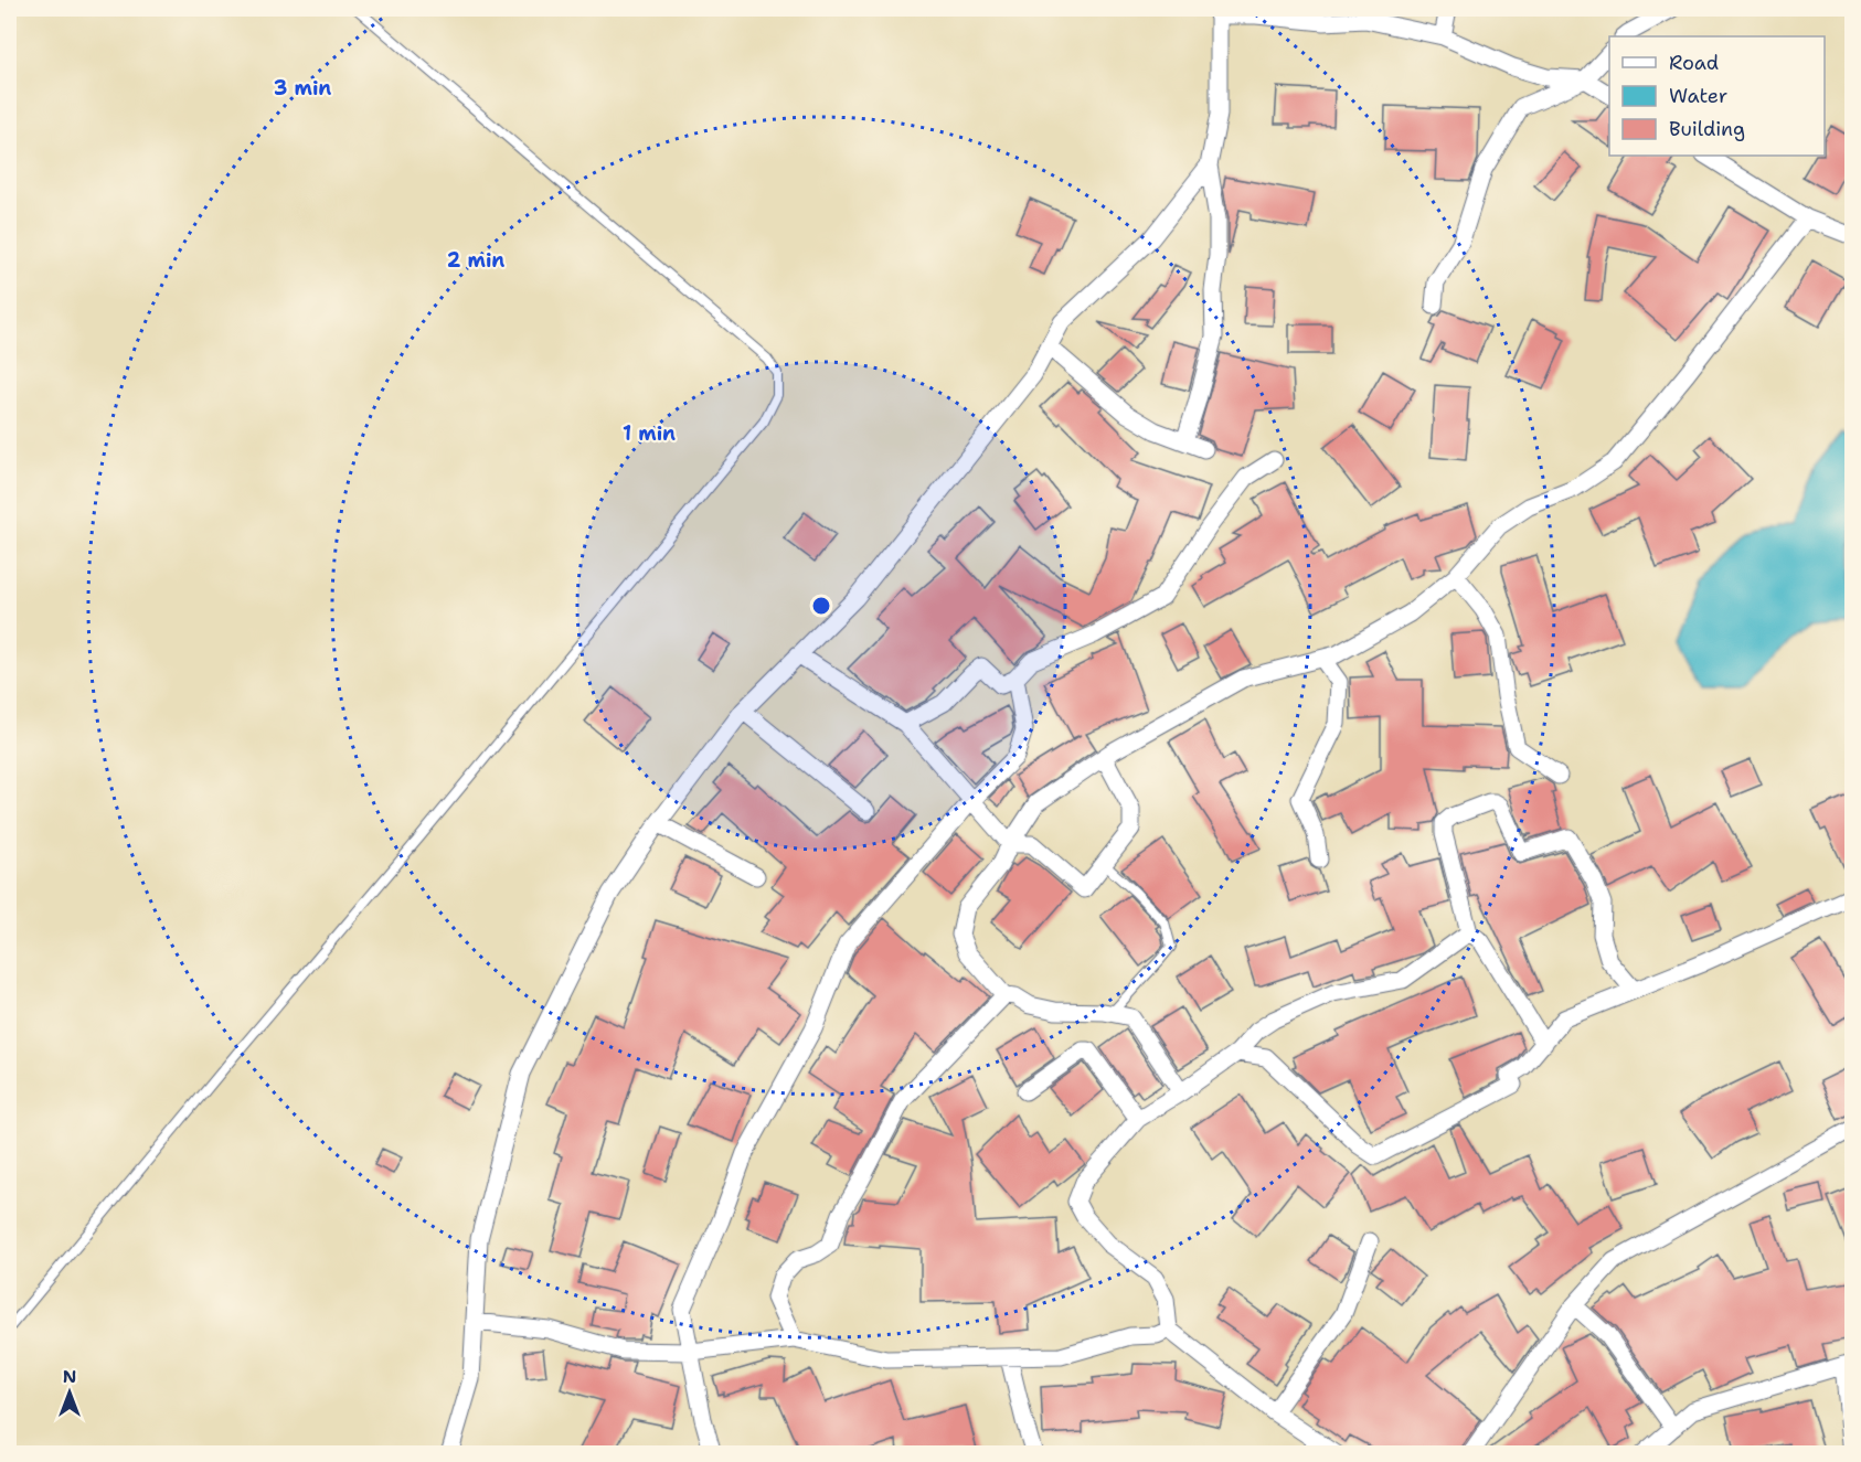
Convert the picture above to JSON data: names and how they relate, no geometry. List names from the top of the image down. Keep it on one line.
{"legend":["Road","Water","Building"],"north":"top","rings":["3 min","2 min","1 min"]}
